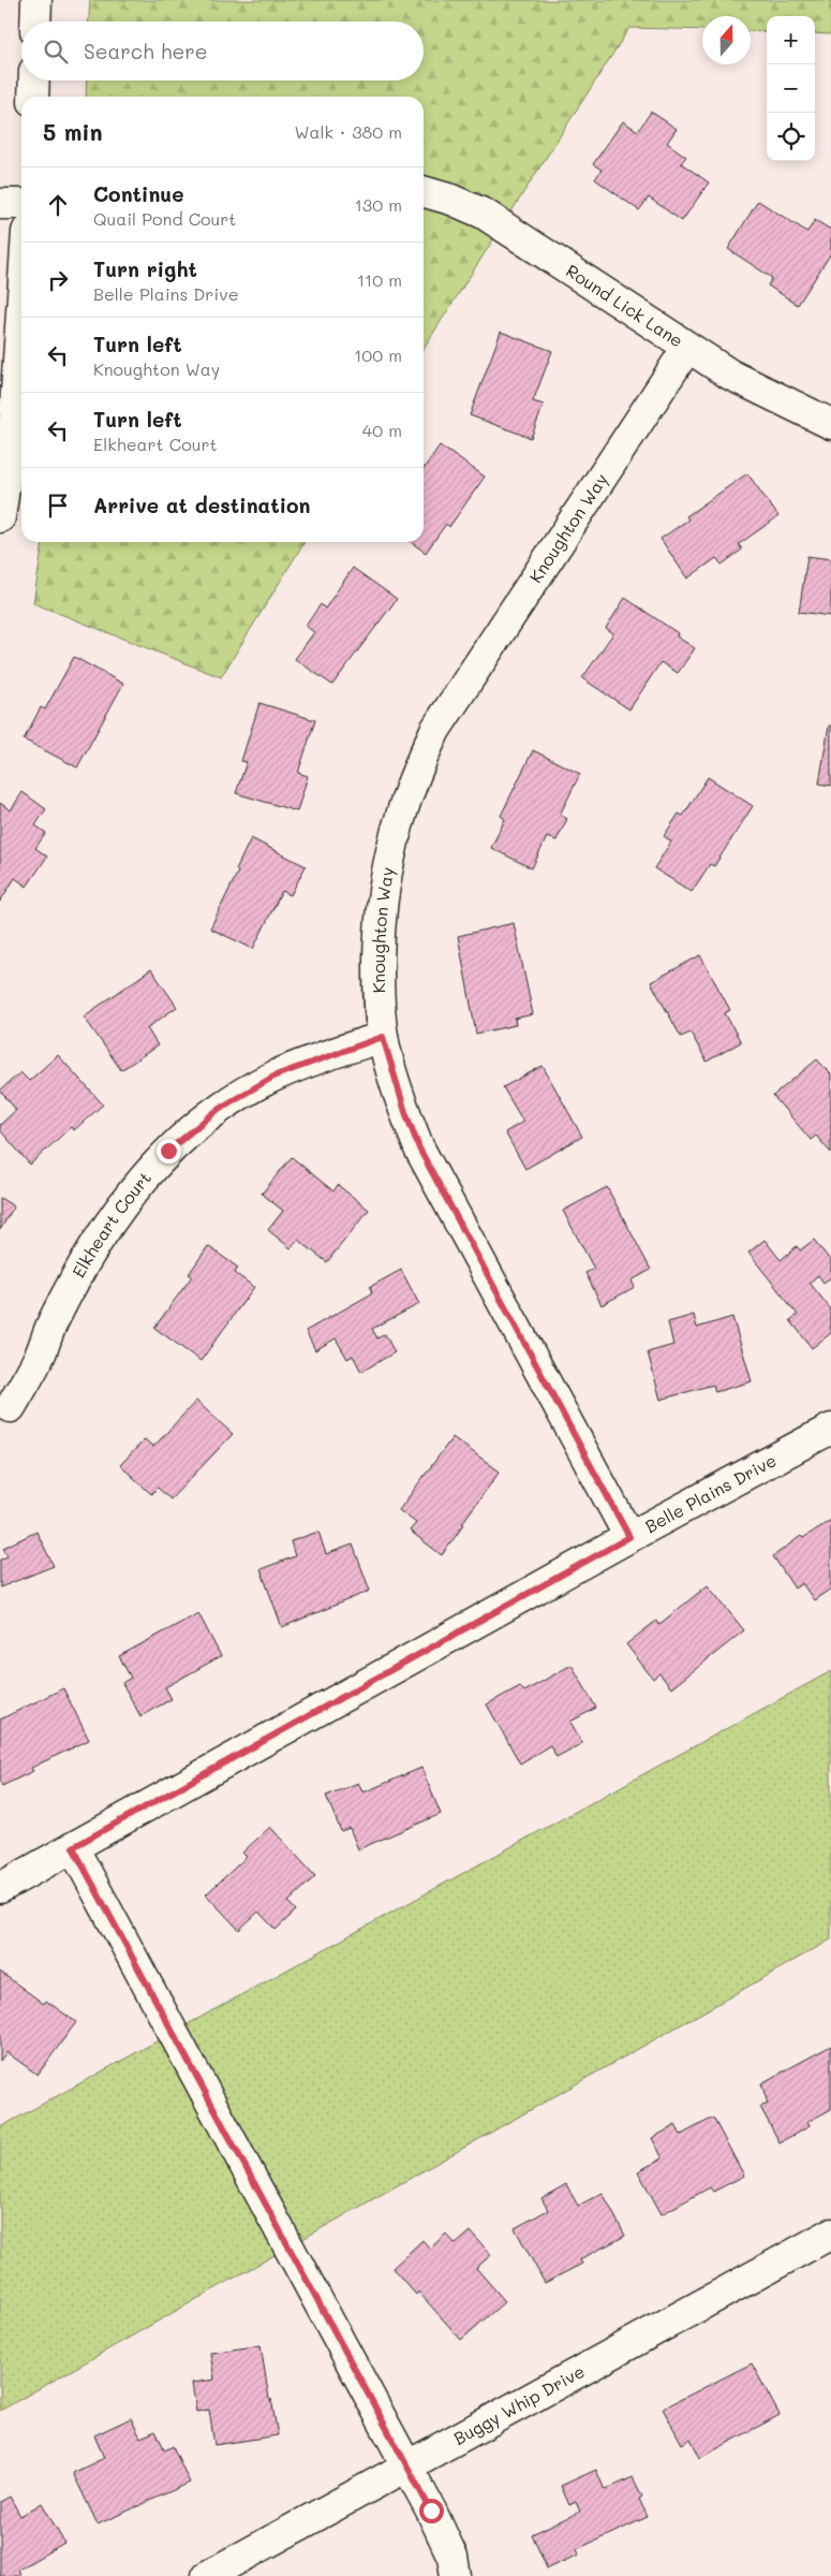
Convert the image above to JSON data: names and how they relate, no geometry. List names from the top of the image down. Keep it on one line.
{"streets":{"street":["Round Lick Lane","Knoughton Way","Elkheart Court","Belle Plains Drive","Buggy Whip Drive"]},"crossings":[["Round Lick Lane","Knoughton Way"],["Knoughton Way","Elkheart Court"],["Knoughton Way","Belle Plains Drive"]],"north":"top","page":{"map_buttons":["+","−"],"search":"Search here","heading":["5 min","Walk · 380 m"],"list":[["Continue","Quail Pond Court","130 m"],["Turn right","Belle Plains Drive","110 m"],["Turn left","Knoughton Way","100 m"],["Turn left","Elkheart Court","40 m"],"Arrive at destination"]}}
